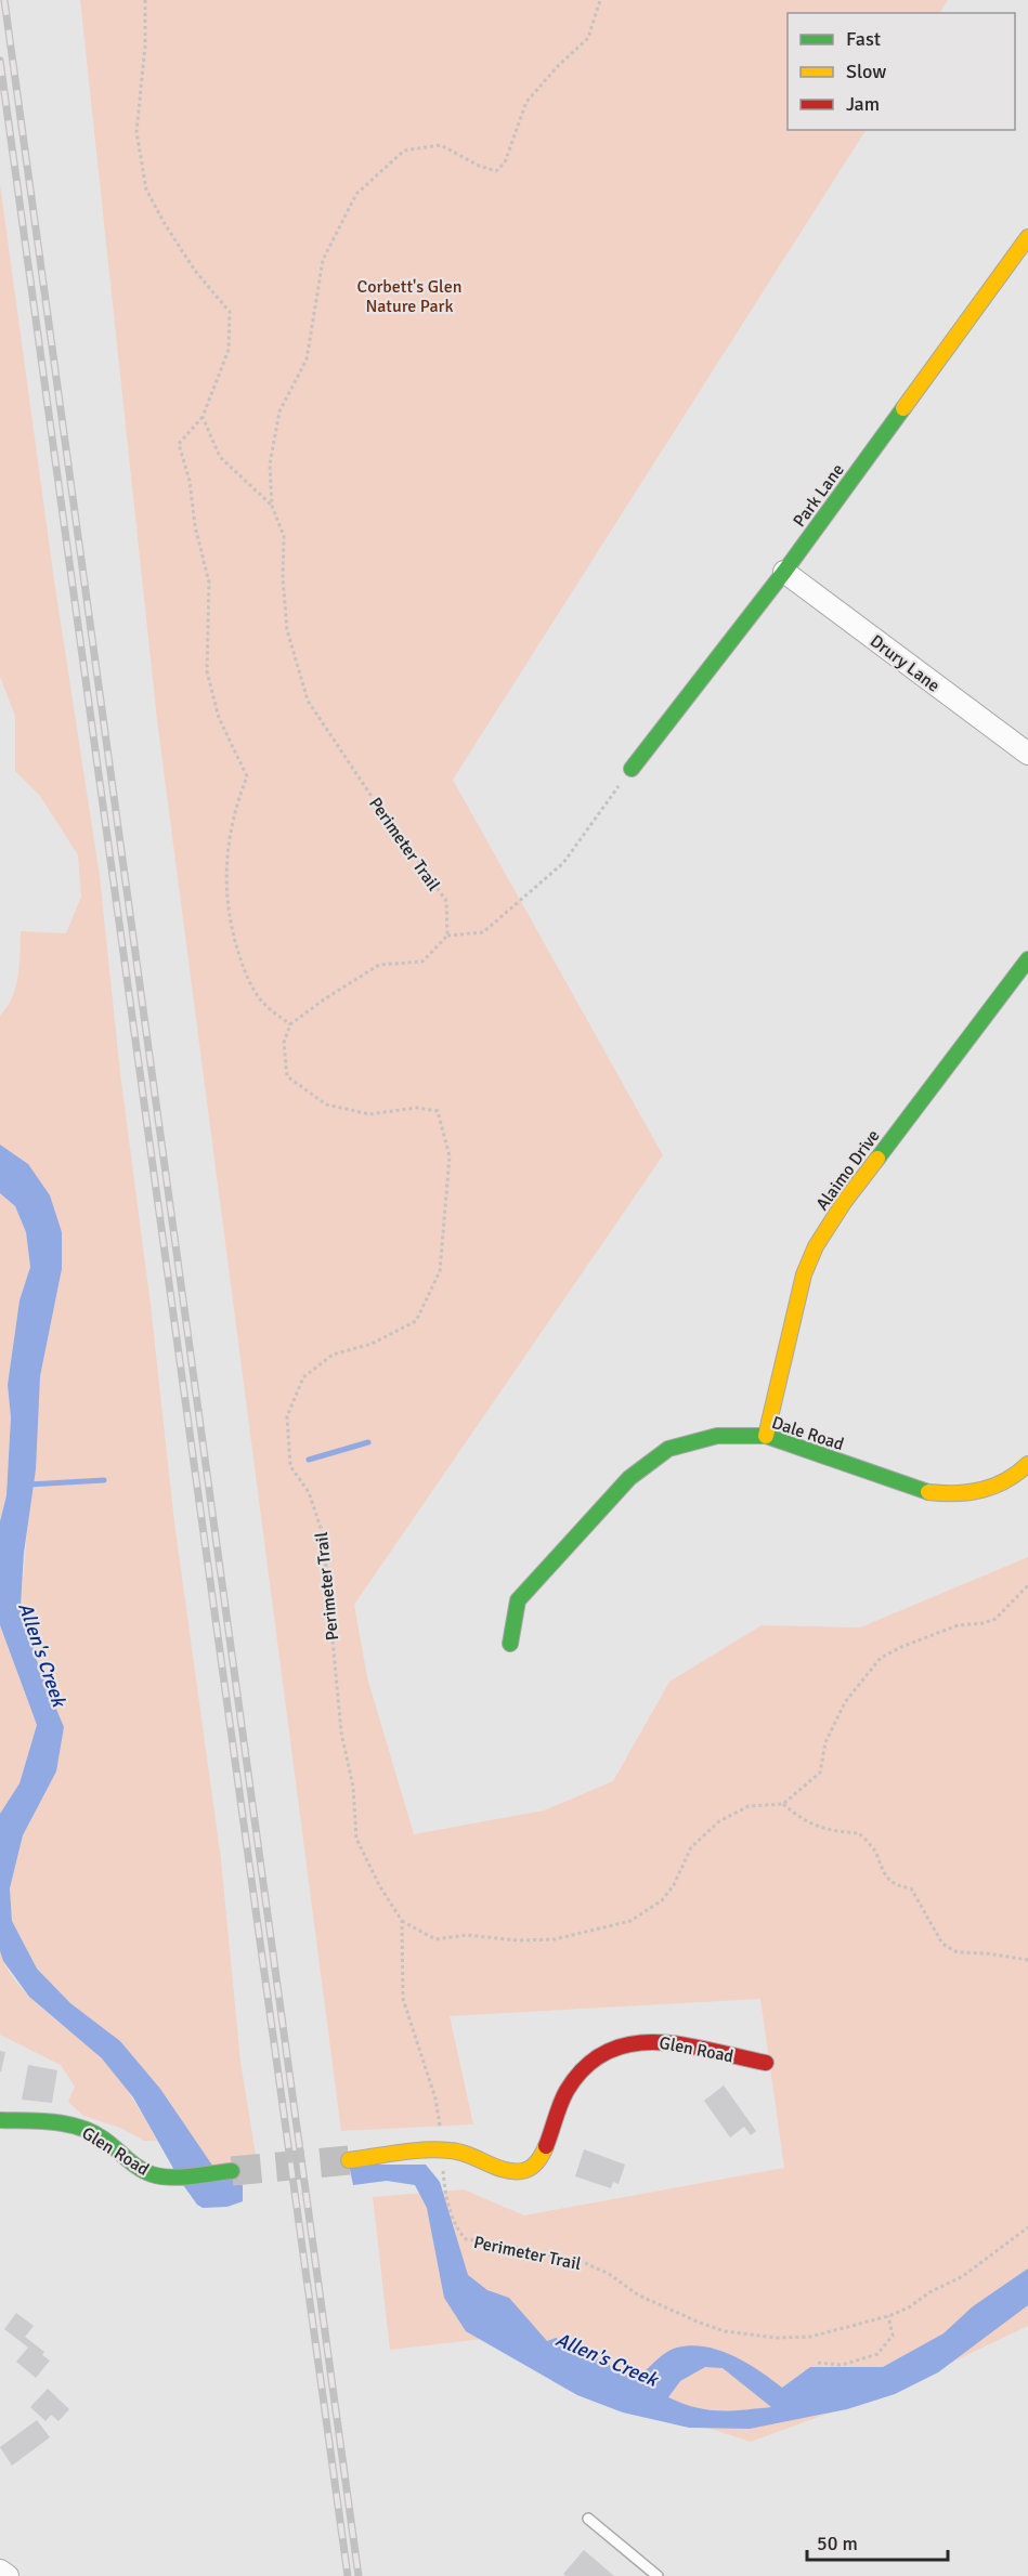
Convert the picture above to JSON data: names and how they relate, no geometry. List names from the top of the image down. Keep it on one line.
{"streets":{"street":["Park Lane","Drury Lane","Alaimo Drive","Dale Road","Glen Road"],"path":["Perimeter Trail"]},"crossings":[["Park Lane","Drury Lane"],["Perimeter Trail","Glen Road"],["Alaimo Drive","Dale Road"]],"water":["Allen's Creek"],"parks":["Corbett's Glen Nature Park"],"legend":["Fast","Slow","Jam"],"scale_bar":"50 m"}
